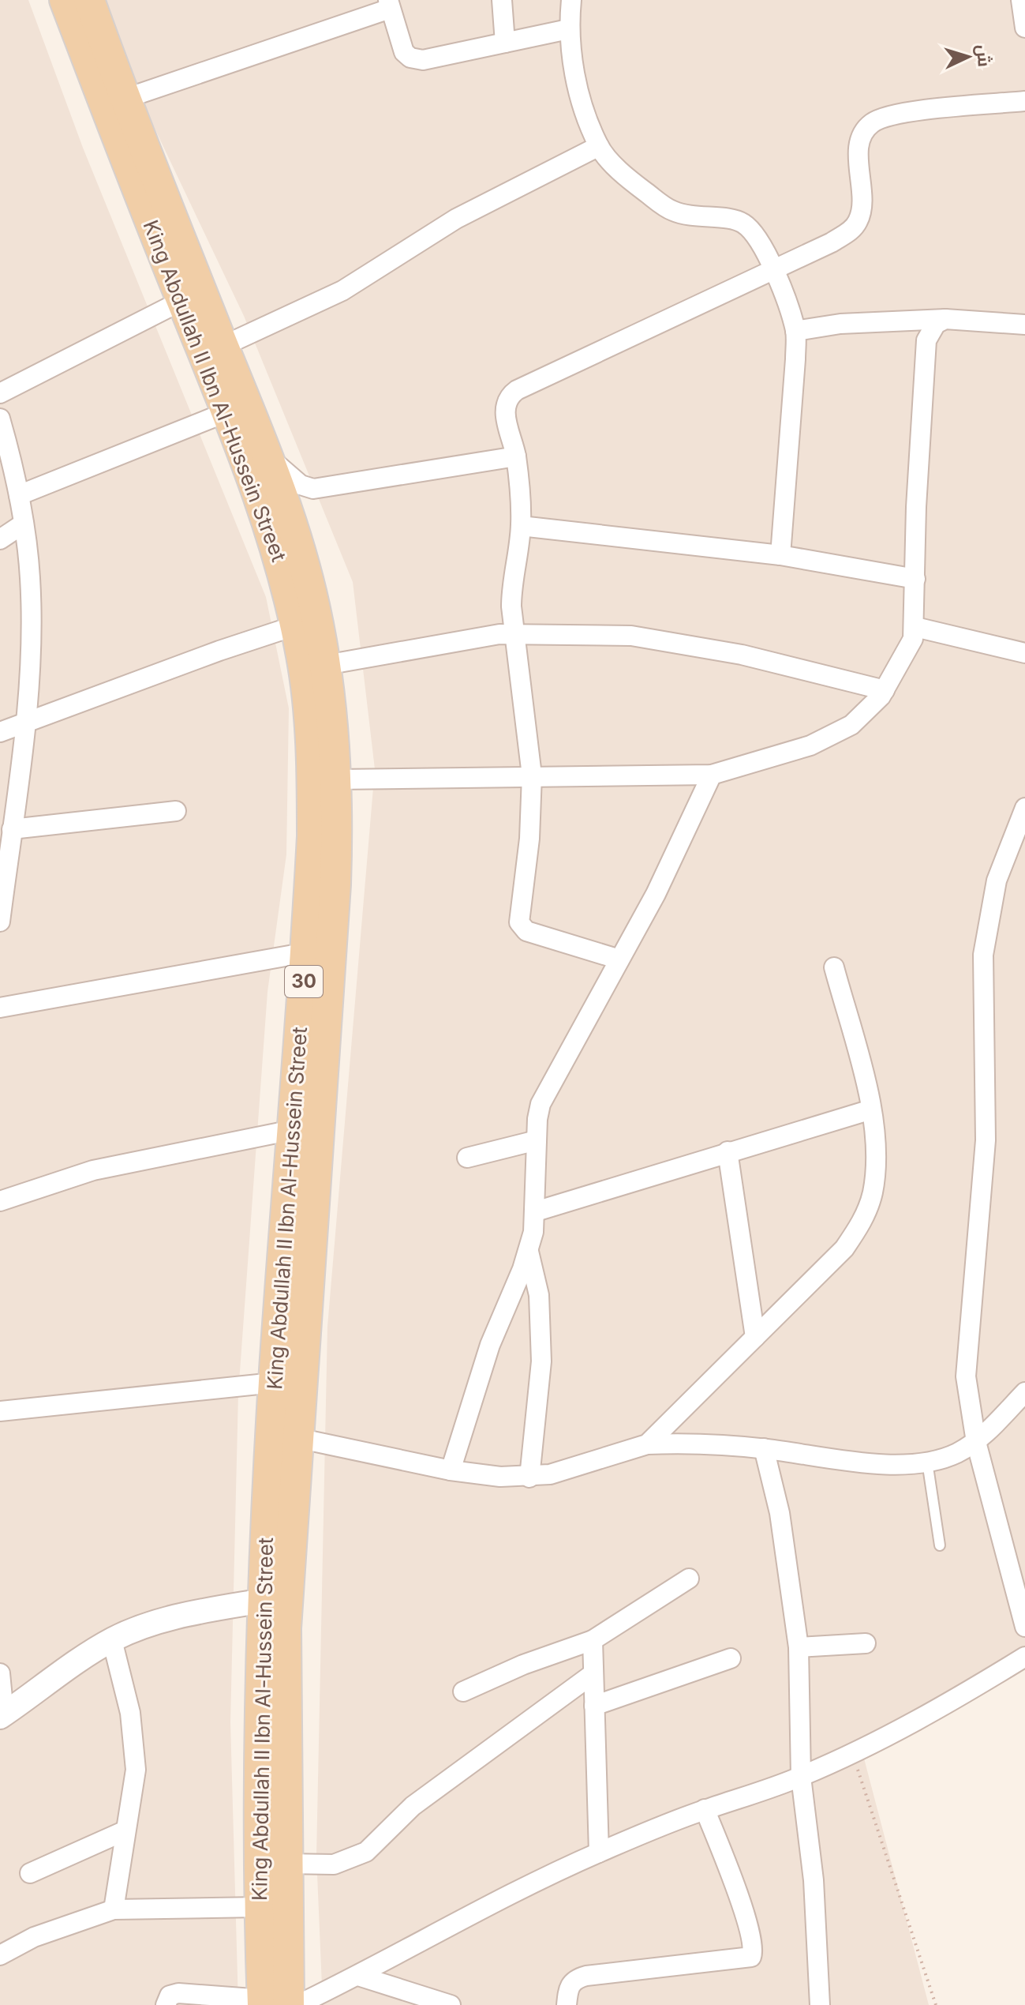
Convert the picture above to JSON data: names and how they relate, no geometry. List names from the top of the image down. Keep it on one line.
{"streets":{"main road":["King Abdullah II Ibn Al-Hussein Street","30"]},"north":"right"}
